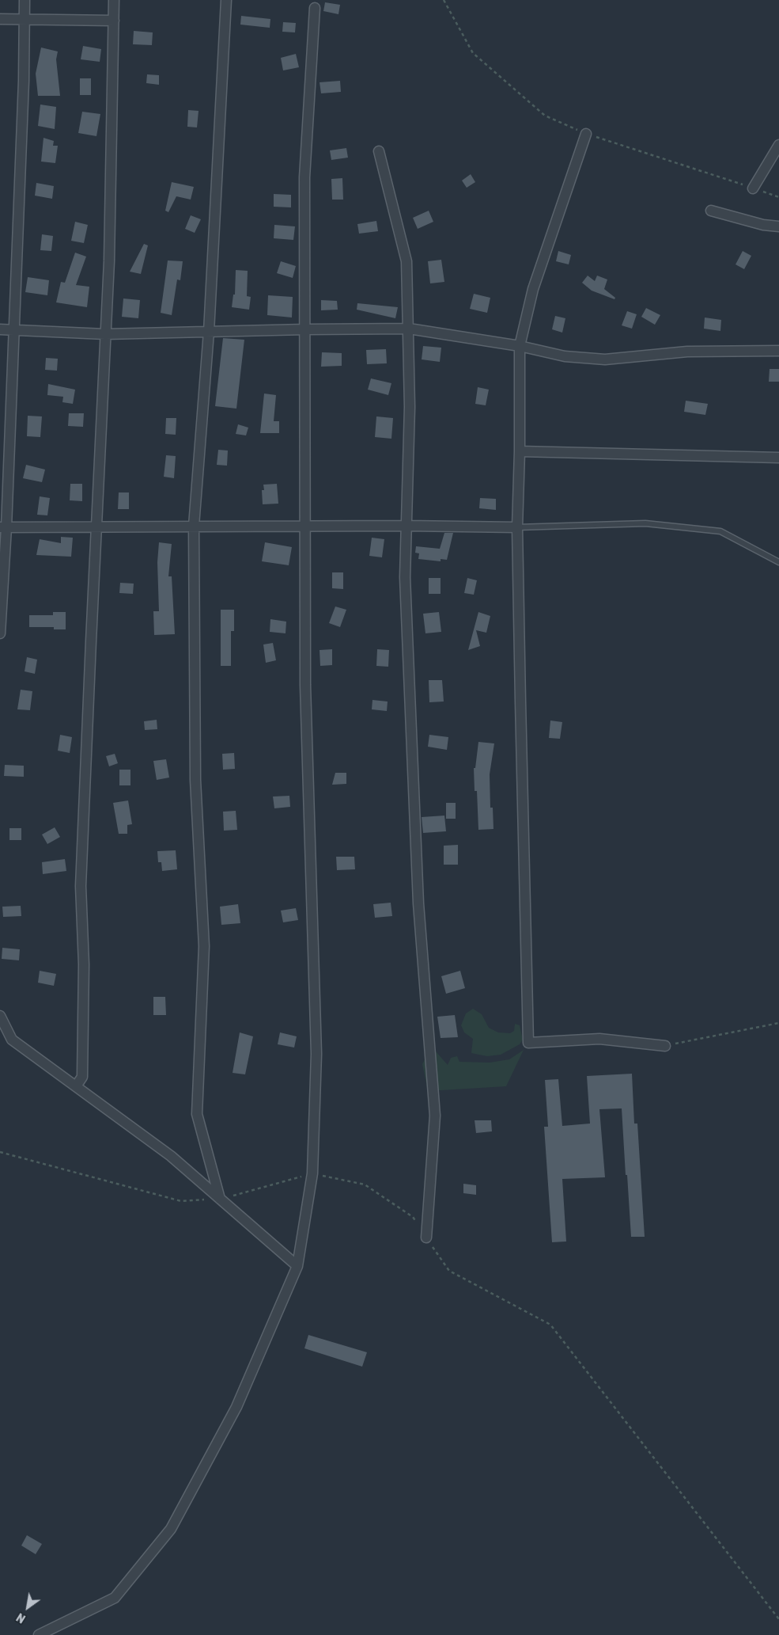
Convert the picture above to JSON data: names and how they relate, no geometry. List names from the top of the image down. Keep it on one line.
{"north":"bottom left"}
